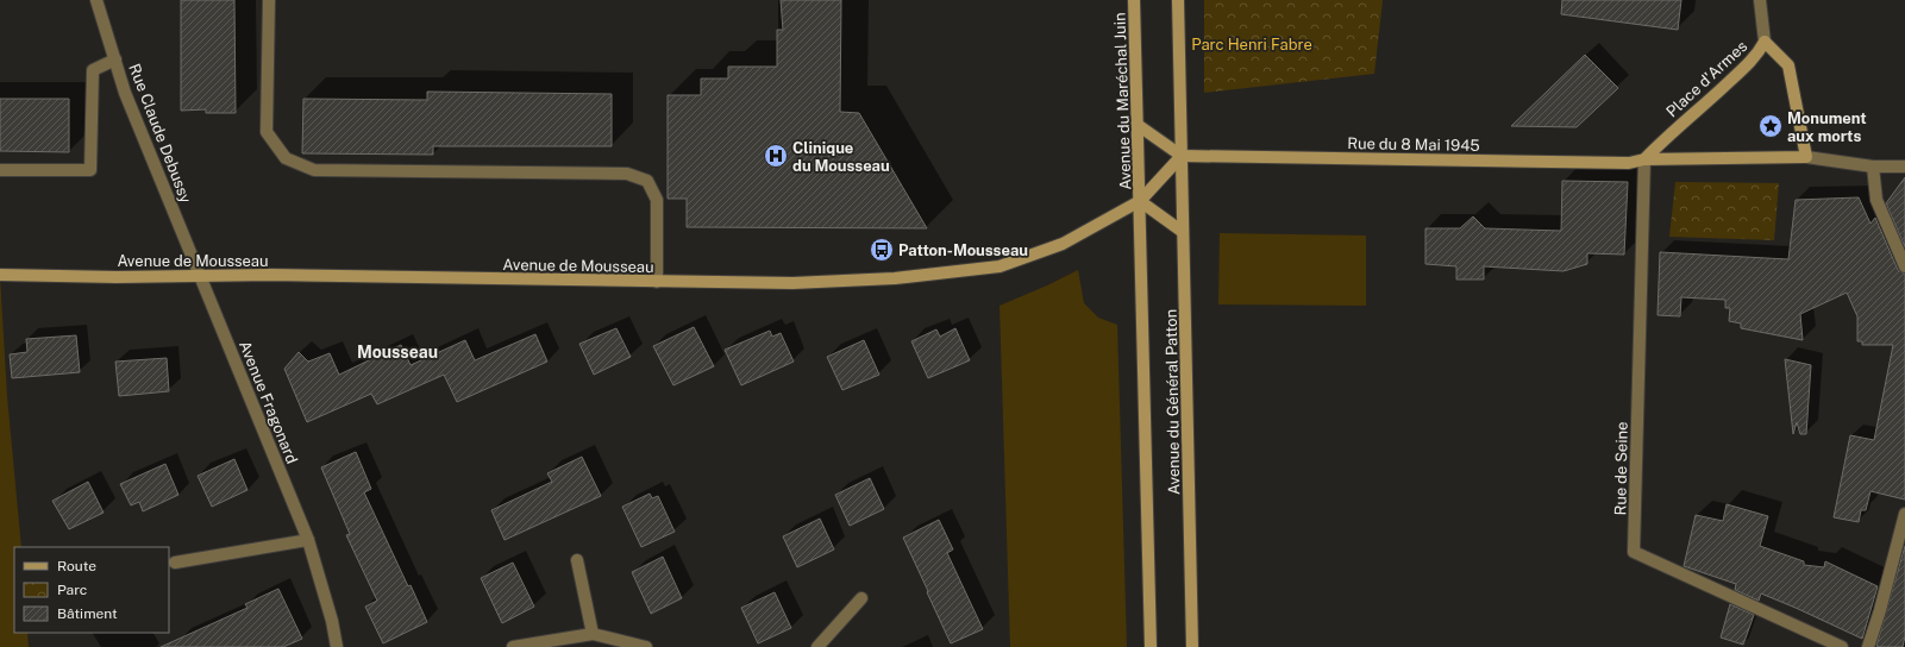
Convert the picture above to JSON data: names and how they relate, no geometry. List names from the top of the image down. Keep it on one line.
{"streets":{"street":["Place d'Armes","Avenue du Maréchal Juin","Rue Claude Debussy","Rue du 8 Mai 1945","Avenue de Mousseau","Avenue Fragonard","Avenue du Général Patton","Rue de Seine"]},"crossings":[["Place d'Armes","Rue du 8 Mai 1945"],["Place d'Armes","Rue de Seine"],["Avenue du Maréchal Juin","Avenue de Mousseau"],["Avenue du Maréchal Juin","Avenue du Général Patton"],["Rue Claude Debussy","Avenue de Mousseau"],["Rue Claude Debussy","Avenue Fragonard"],["Rue du 8 Mai 1945","Avenue de Mousseau"],["Rue du 8 Mai 1945","Avenue du Général Patton"],["Rue du 8 Mai 1945","Rue de Seine"],["Avenue de Mousseau","Avenue Fragonard"],["Avenue de Mousseau","Avenue du Général Patton"]],"districts":["Mousseau"],"parks":["Parc Henri Fabre"],"places":{"place":["Monument aux morts"],"hospital":["Clinique du Mousseau"],"bus stop":["Patton-Mousseau"]},"legend":["Route","Parc","Bâtiment"]}
